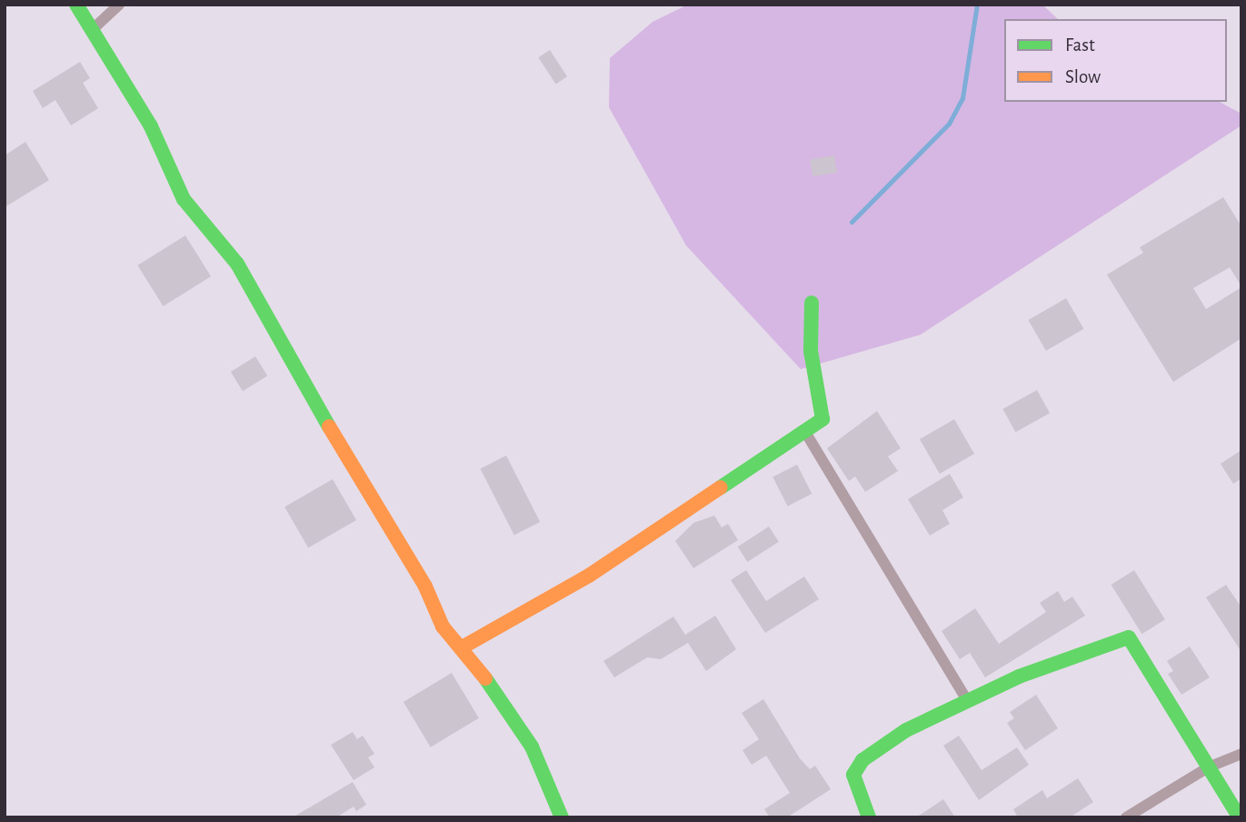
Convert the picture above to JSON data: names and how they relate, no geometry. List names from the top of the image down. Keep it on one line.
{"legend":["Fast","Slow"]}
